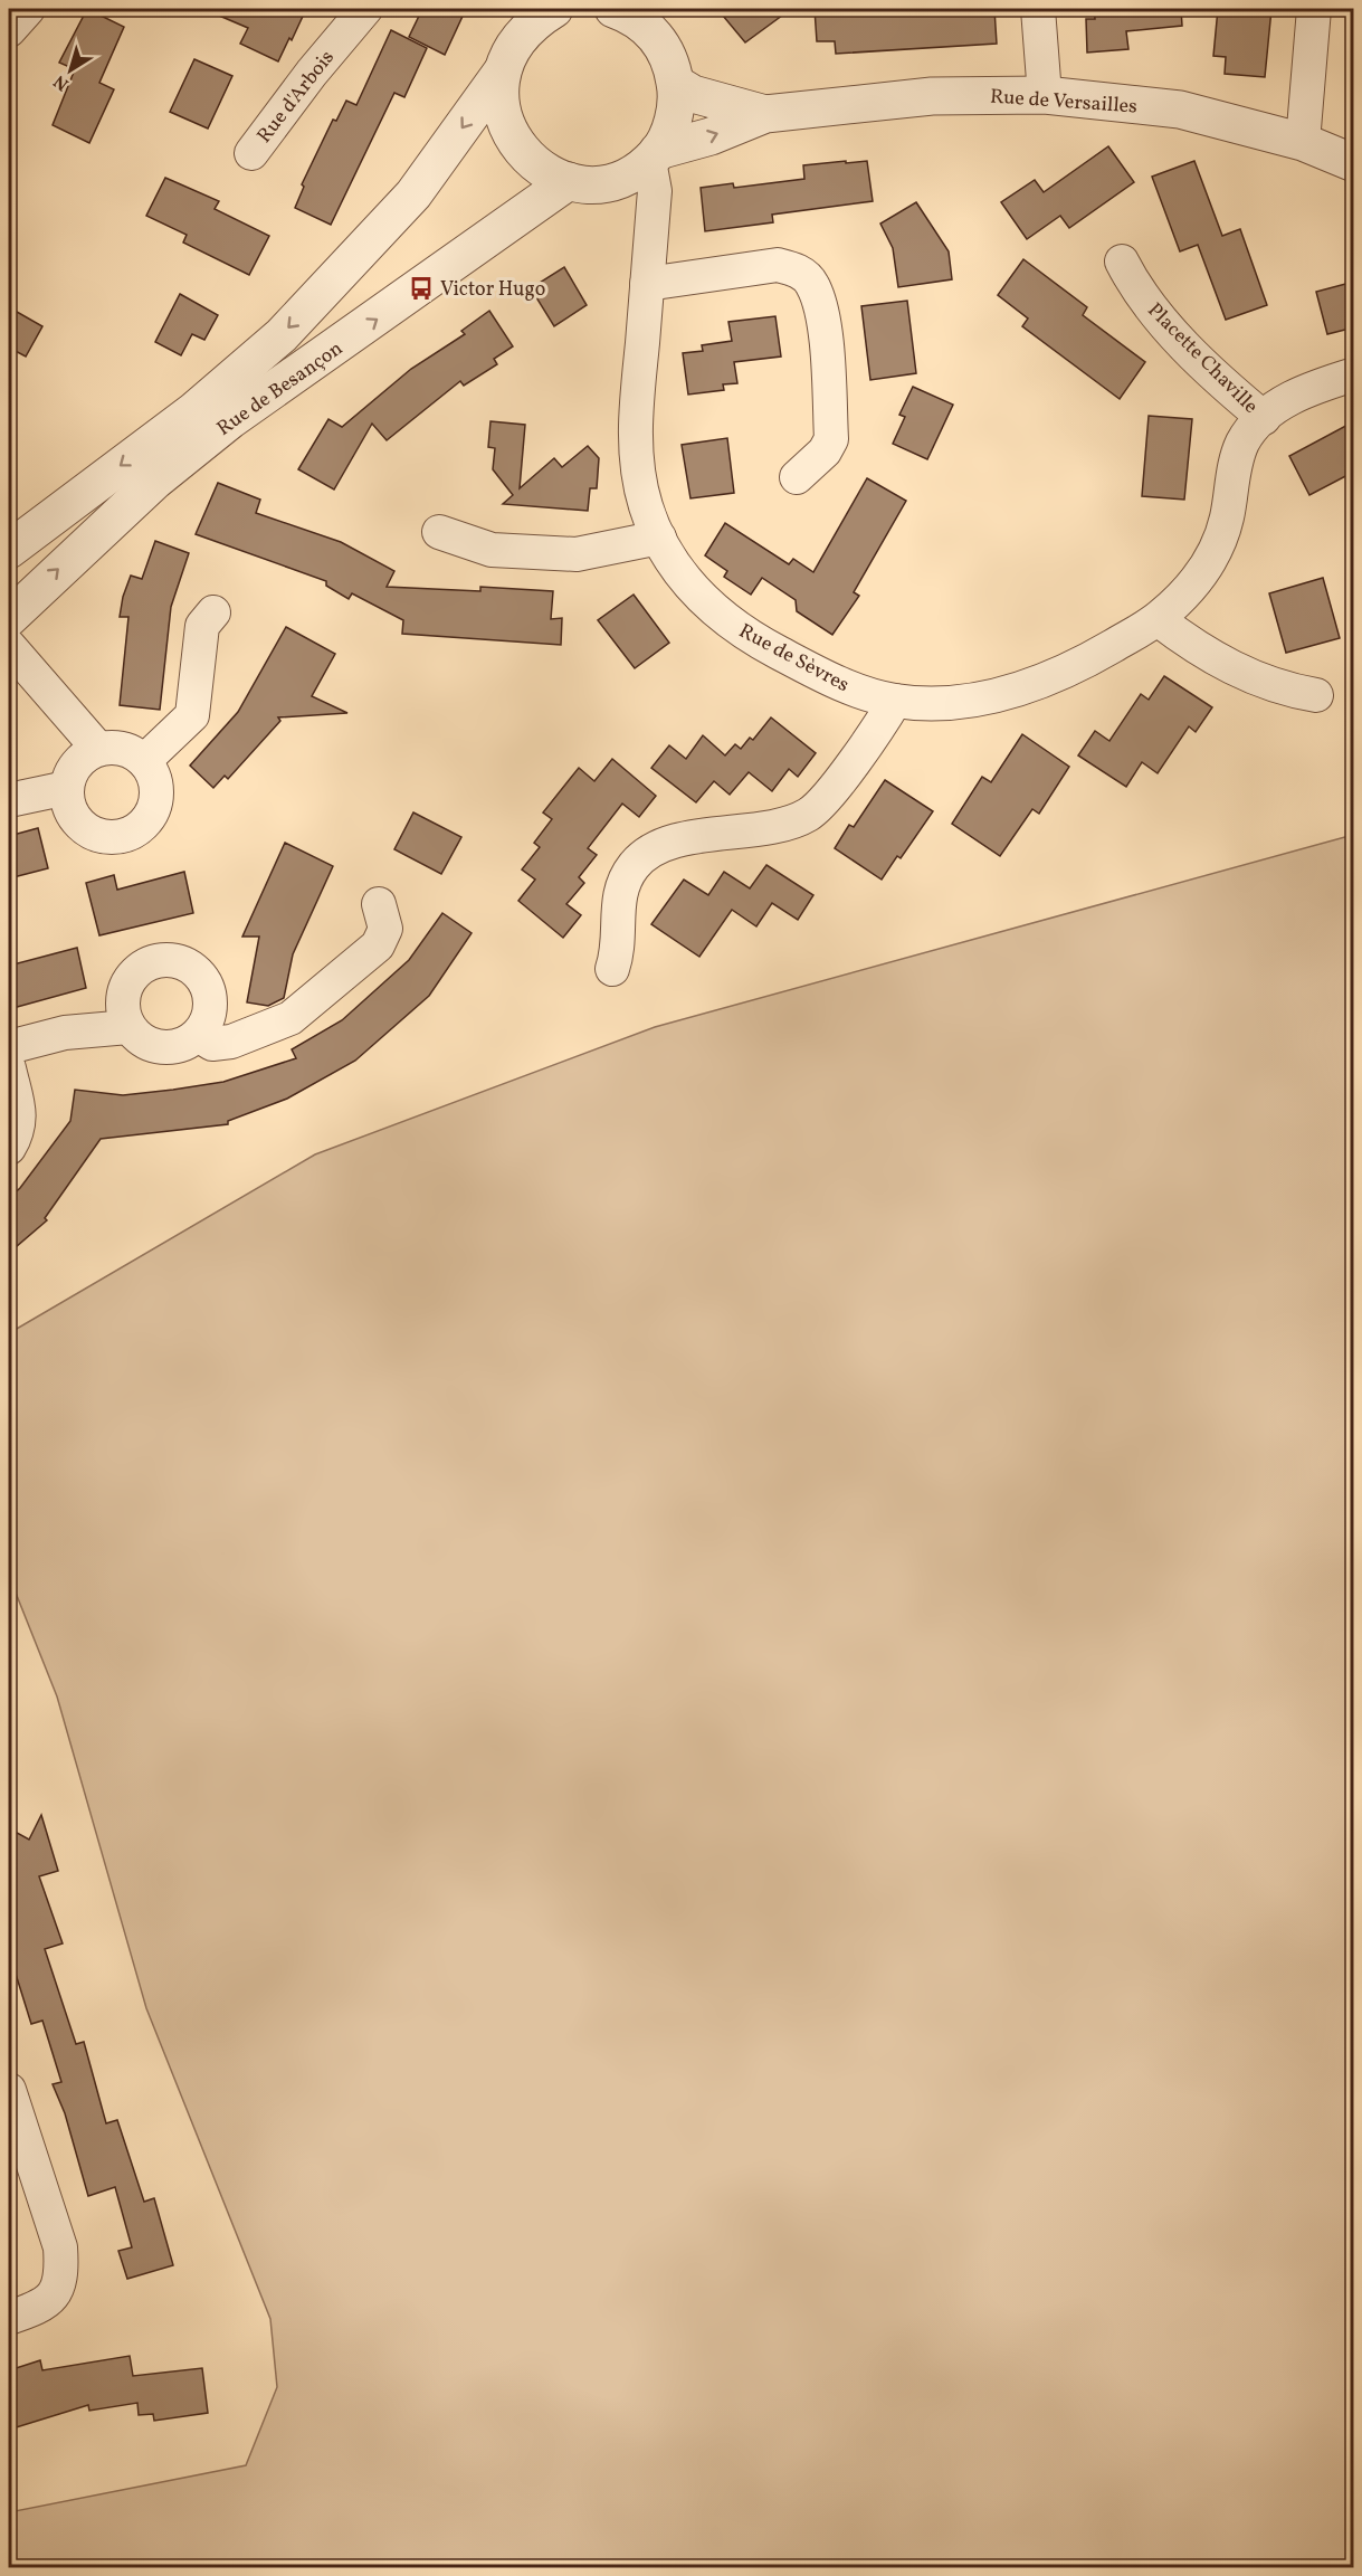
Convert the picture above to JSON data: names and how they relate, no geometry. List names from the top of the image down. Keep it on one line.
{"streets":{"street":["Rue d'Arbois","Rue de Versailles","Placette Chaville","Rue de Besançon","Rue de Sèvres"]},"crossings":[["Rue de Versailles","Rue de Besançon"],["Rue de Versailles","Rue de Sèvres"],["Placette Chaville","Rue de Sèvres"]],"places":{"bus stop":["Victor Hugo"]},"north":"bottom left"}
